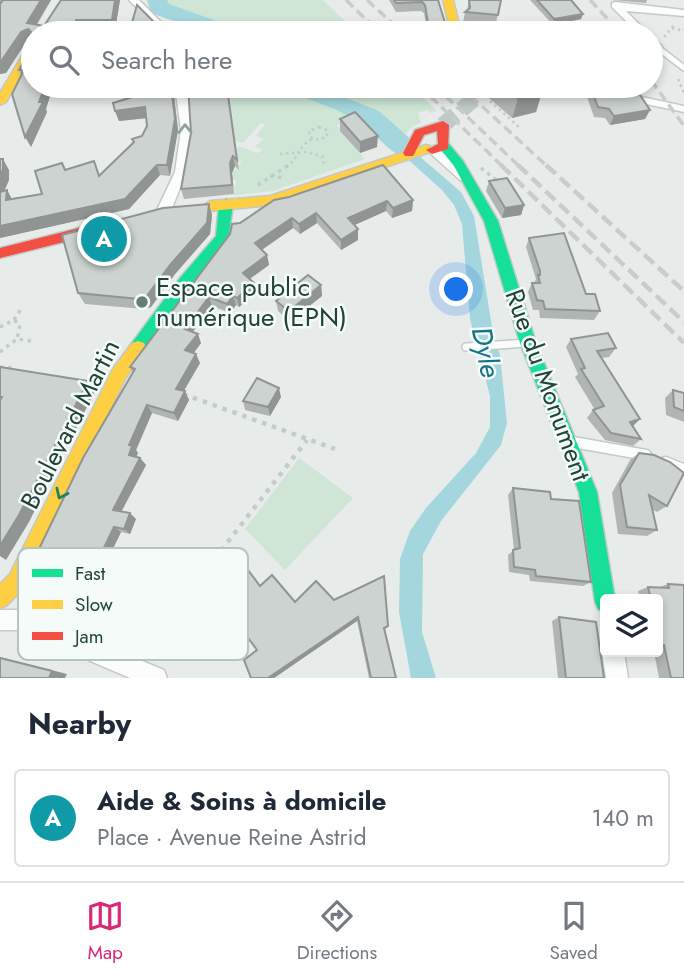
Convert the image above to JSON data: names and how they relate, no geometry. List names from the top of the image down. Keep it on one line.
{"streets":{"street":["Rue du Monument","Boulevard Martin"]},"crossings":[["Rue du Monument","Boulevard Martin"]],"one_way":["Boulevard Martin"],"water":["Dyle"],"places":["Espace public numérique (EPN)"],"legend":["Fast","Slow","Jam"],"page":{"search":"Search here","pins":"A","heading":"Nearby","list":[{"mark":"A","name":"Aide & Soins à domicile","note":"Place · Avenue Reine Astrid","value":"140 m"}],"nav":["Map","Directions","Saved"]}}
